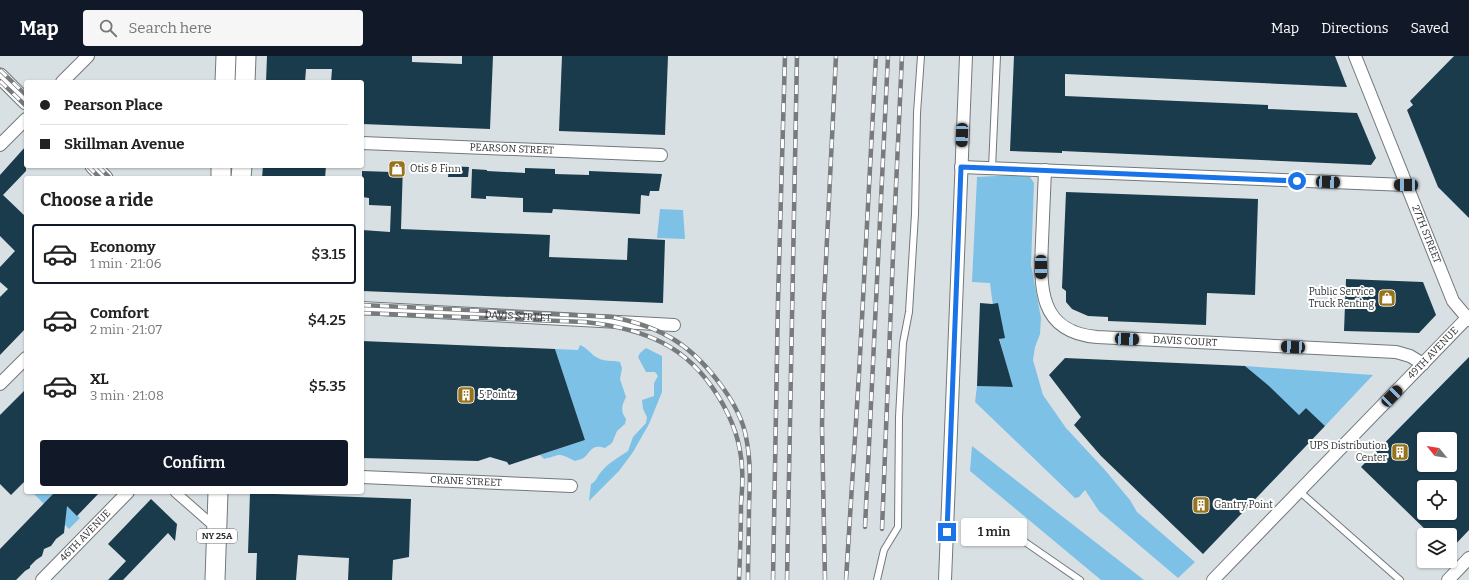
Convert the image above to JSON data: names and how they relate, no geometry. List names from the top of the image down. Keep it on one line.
{"streets":{"main road":["NY 25A"],"street":["PEARSON STREET","27TH STREET","DAVIS STREET","DAVIS COURT","49TH AVENUE","CRANE STREET","46TH AVENUE"]},"crossings":[["27TH STREET","49TH AVENUE"],["DAVIS COURT","49TH AVENUE"]],"places":{"shop":["Otis & Finn","Public Service Truck Renting"],"building":["5 Pointz","UPS Distribution Center","Gantry Point"]},"north":"top left","page":{"header":"Map","search":"Search here","nav":["Map","Directions","Saved"],"banner":["Pearson Place","Skillman Avenue"],"heading":"Choose a ride","list":[{"name":"Economy","note":"1 min · 21:06","value":"$3.15"},{"name":"Comfort","note":"2 min · 21:07","value":"$4.25"},{"name":"XL","note":"3 min · 21:08","value":"$5.35"}],"buttons":"Confirm","bubble":"1 min"}}
